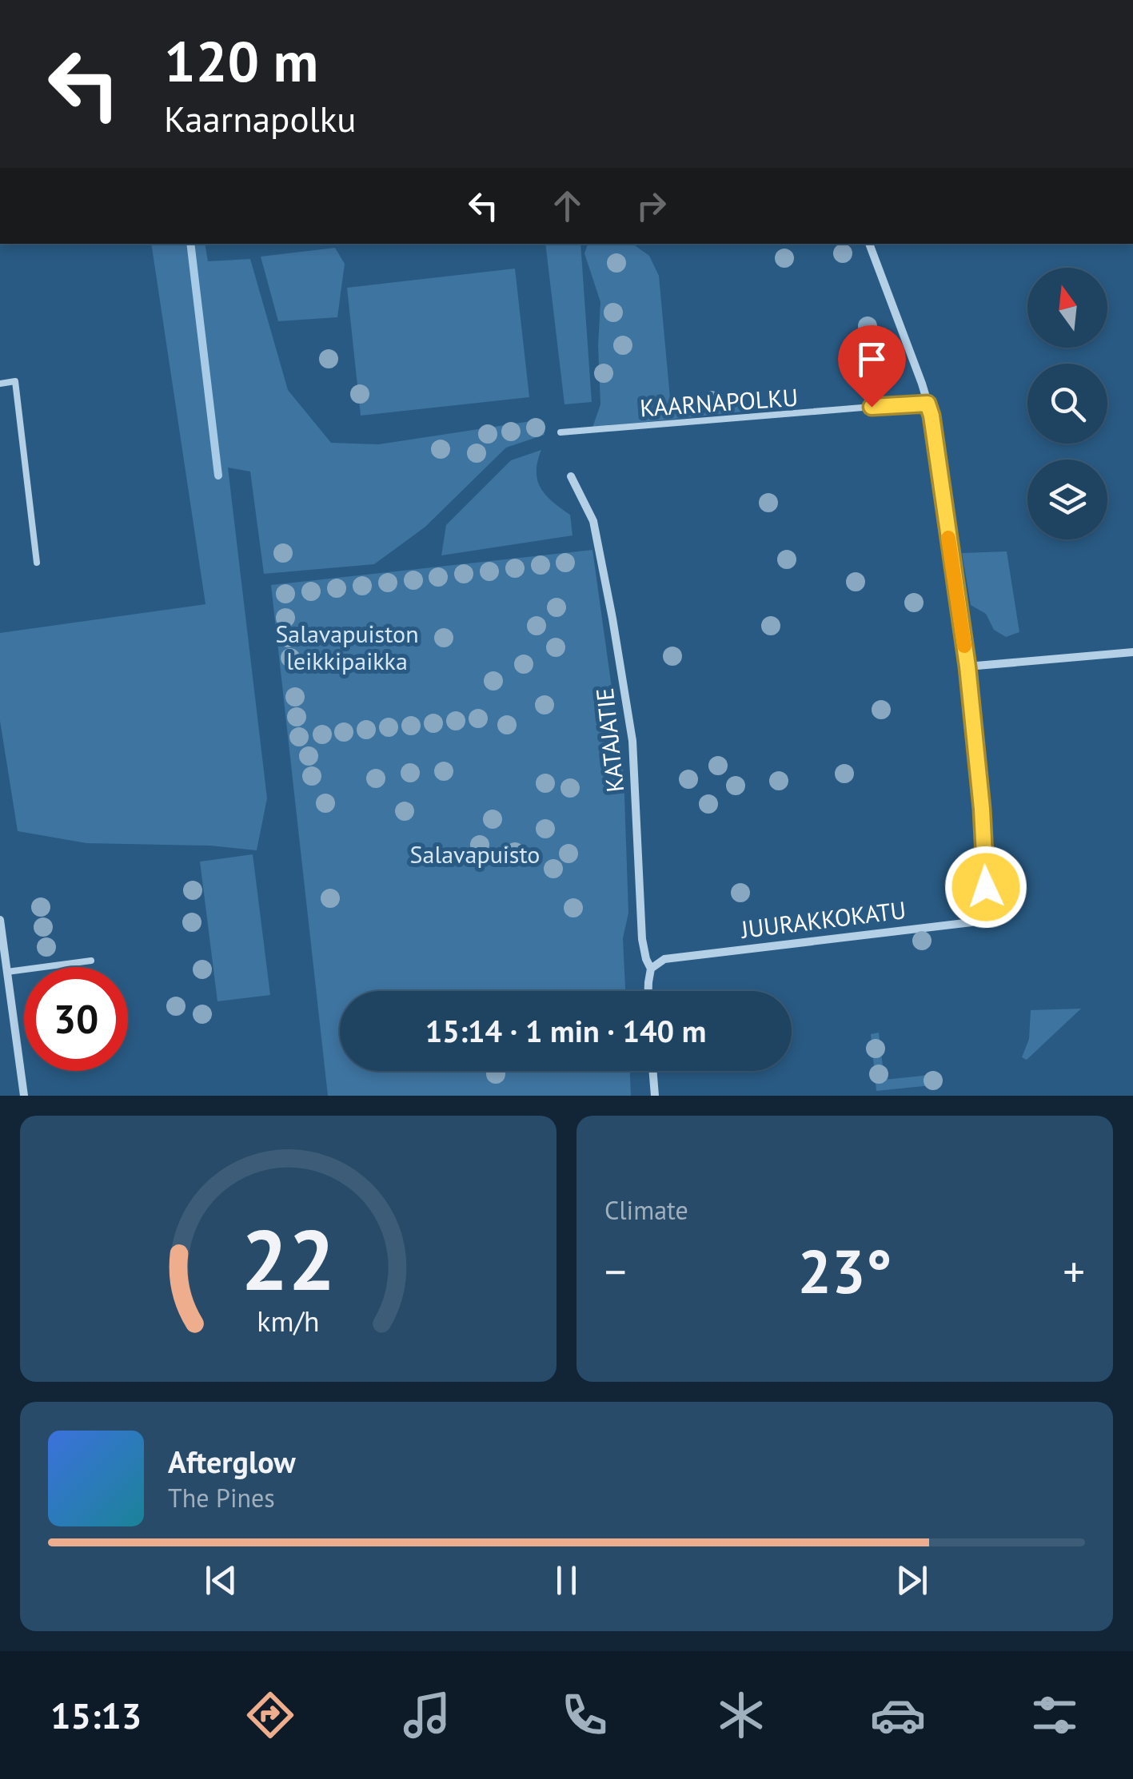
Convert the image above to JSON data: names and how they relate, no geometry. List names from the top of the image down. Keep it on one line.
{"streets":{"street":["KATAJATIE","JUURAKKOKATU"],"lane":["KAARNAPOLKU"]},"crossings":[["KAARNAPOLKU","JUURAKKOKATU"],["KATAJATIE","JUURAKKOKATU"]],"parks":["Salavapuiston leikkipaikka","Salavapuisto"],"north":"top","page":{"turn":["120 m","Kaarnapolku"],"limit":"30","trip":"15:14 · 1 min · 140 m","tile":"Climate","heat":["−","23°","+"],"song":["Afterglow","The Pines"],"tabs":"15:13","gauge":["22","km/h"]}}
